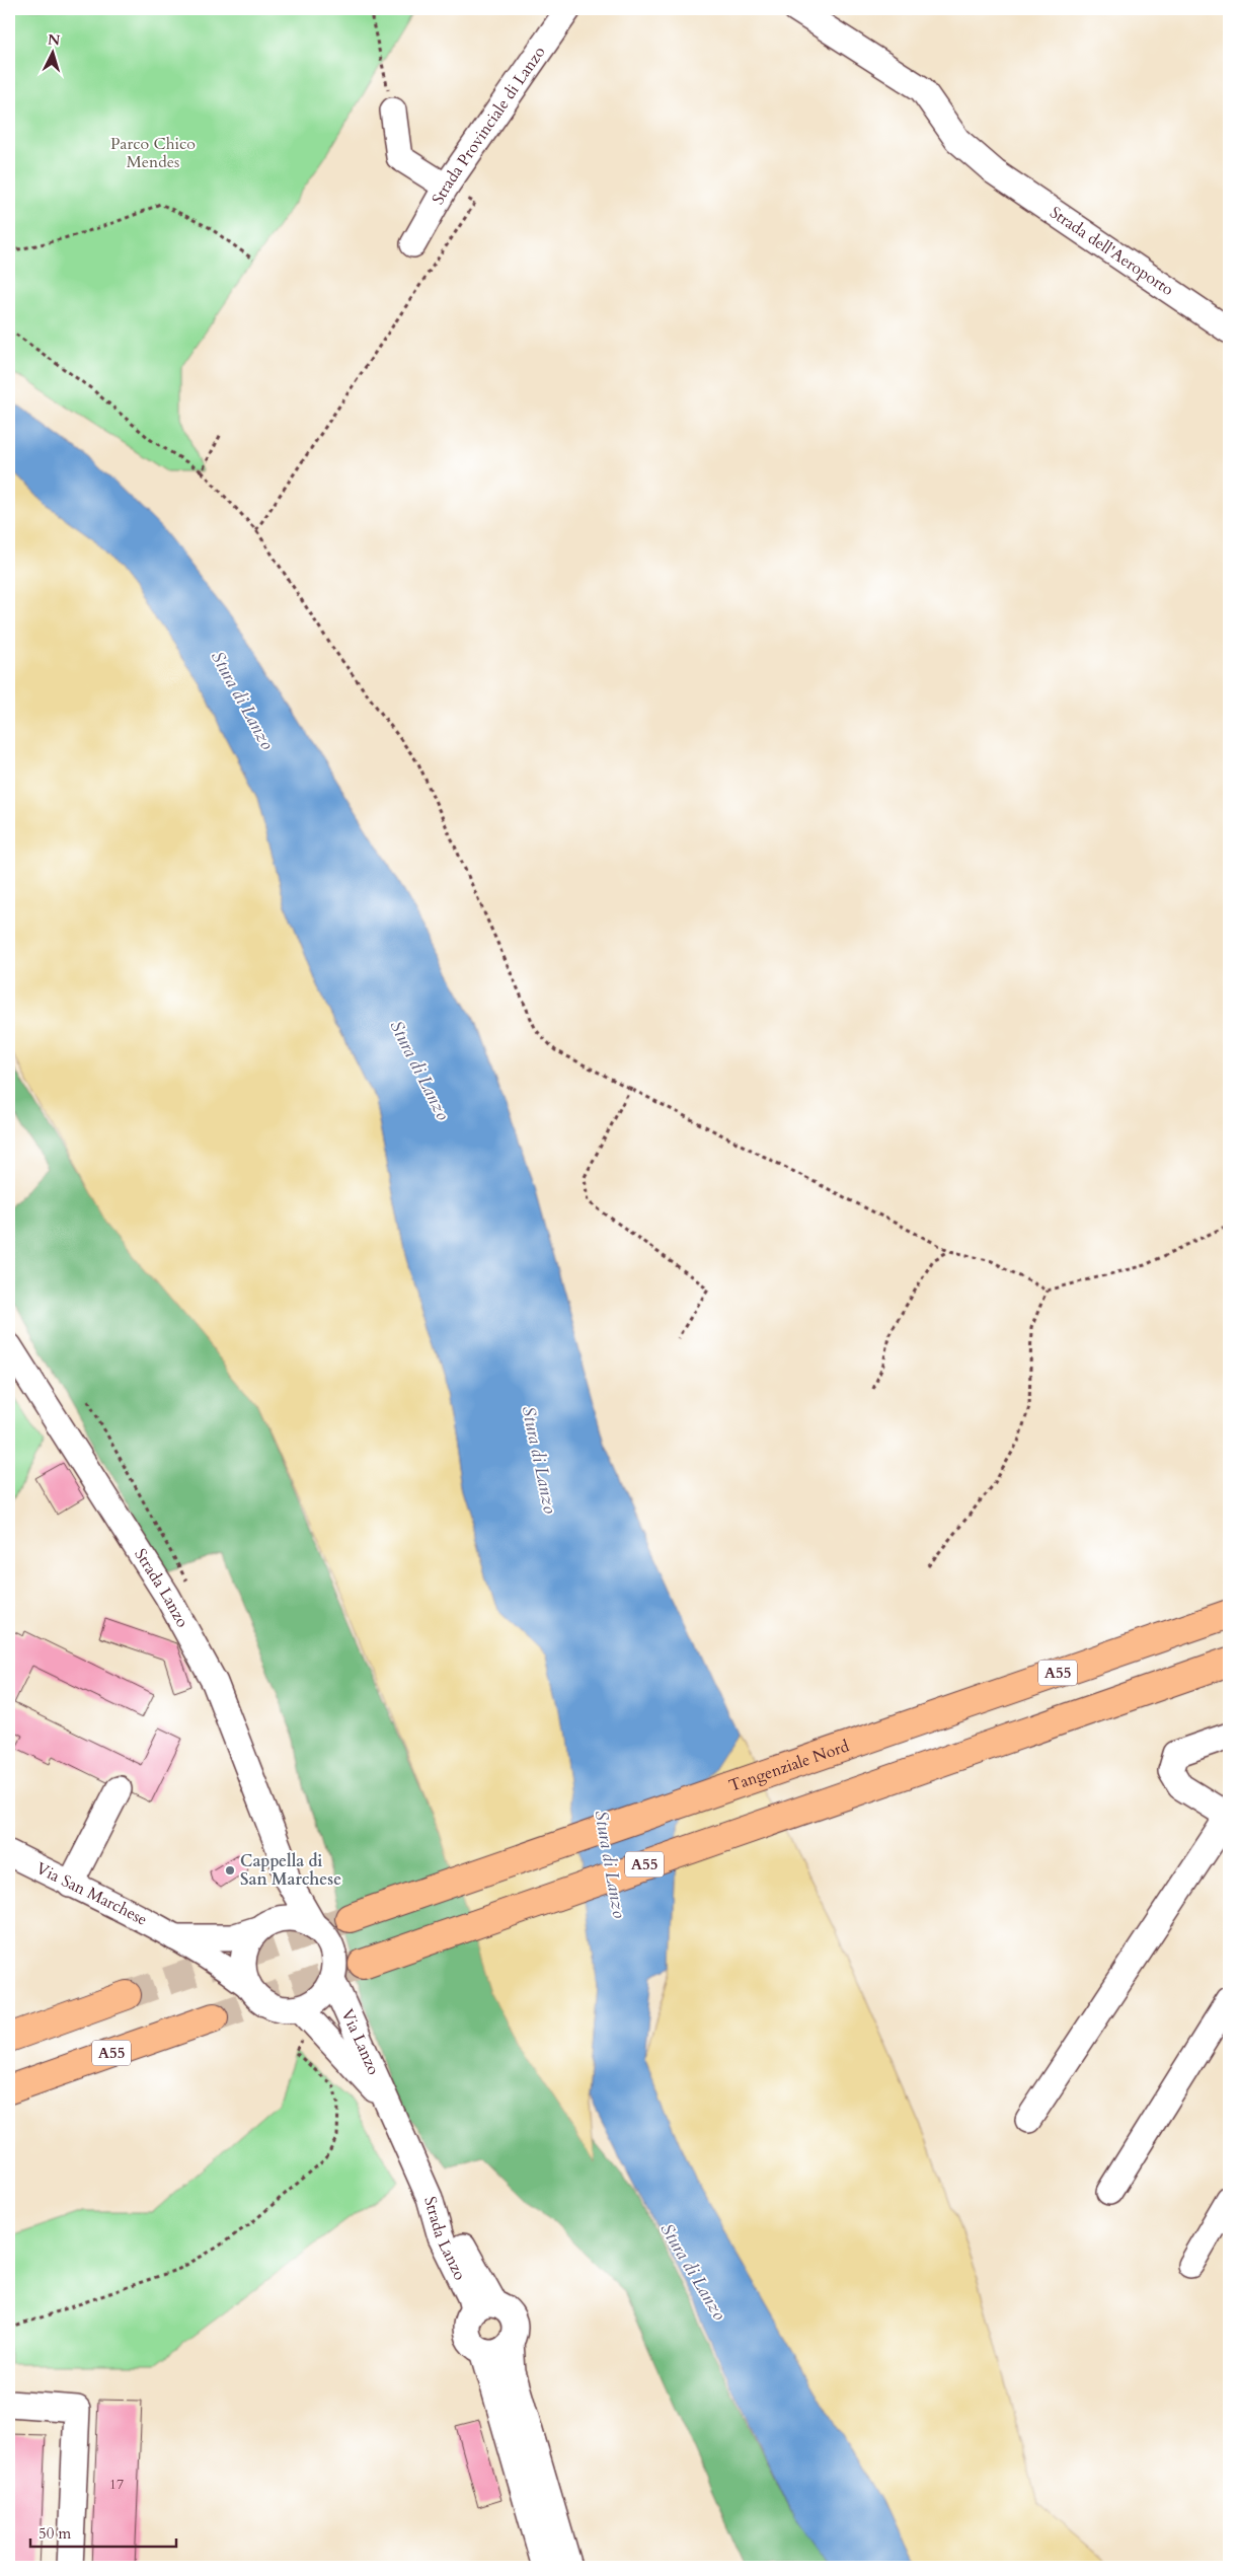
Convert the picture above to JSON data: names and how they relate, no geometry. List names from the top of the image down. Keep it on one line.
{"streets":{"highway":["A55","Tangenziale Nord"],"street":["Strada Provinciale di Lanzo","Strada dell'Aeroporto","Strada Lanzo","Via San Marchese","Via Lanzo"]},"crossings":[["Strada Lanzo","Via San Marchese"],["Strada Lanzo","Via Lanzo"],["Via San Marchese","Via Lanzo"]],"water":["Stura di Lanzo"],"parks":["Parco Chico Mendes"],"places":["Cappella di San Marchese"],"house_numbers":["17"],"scale_bar":"50 m","north":"top"}
